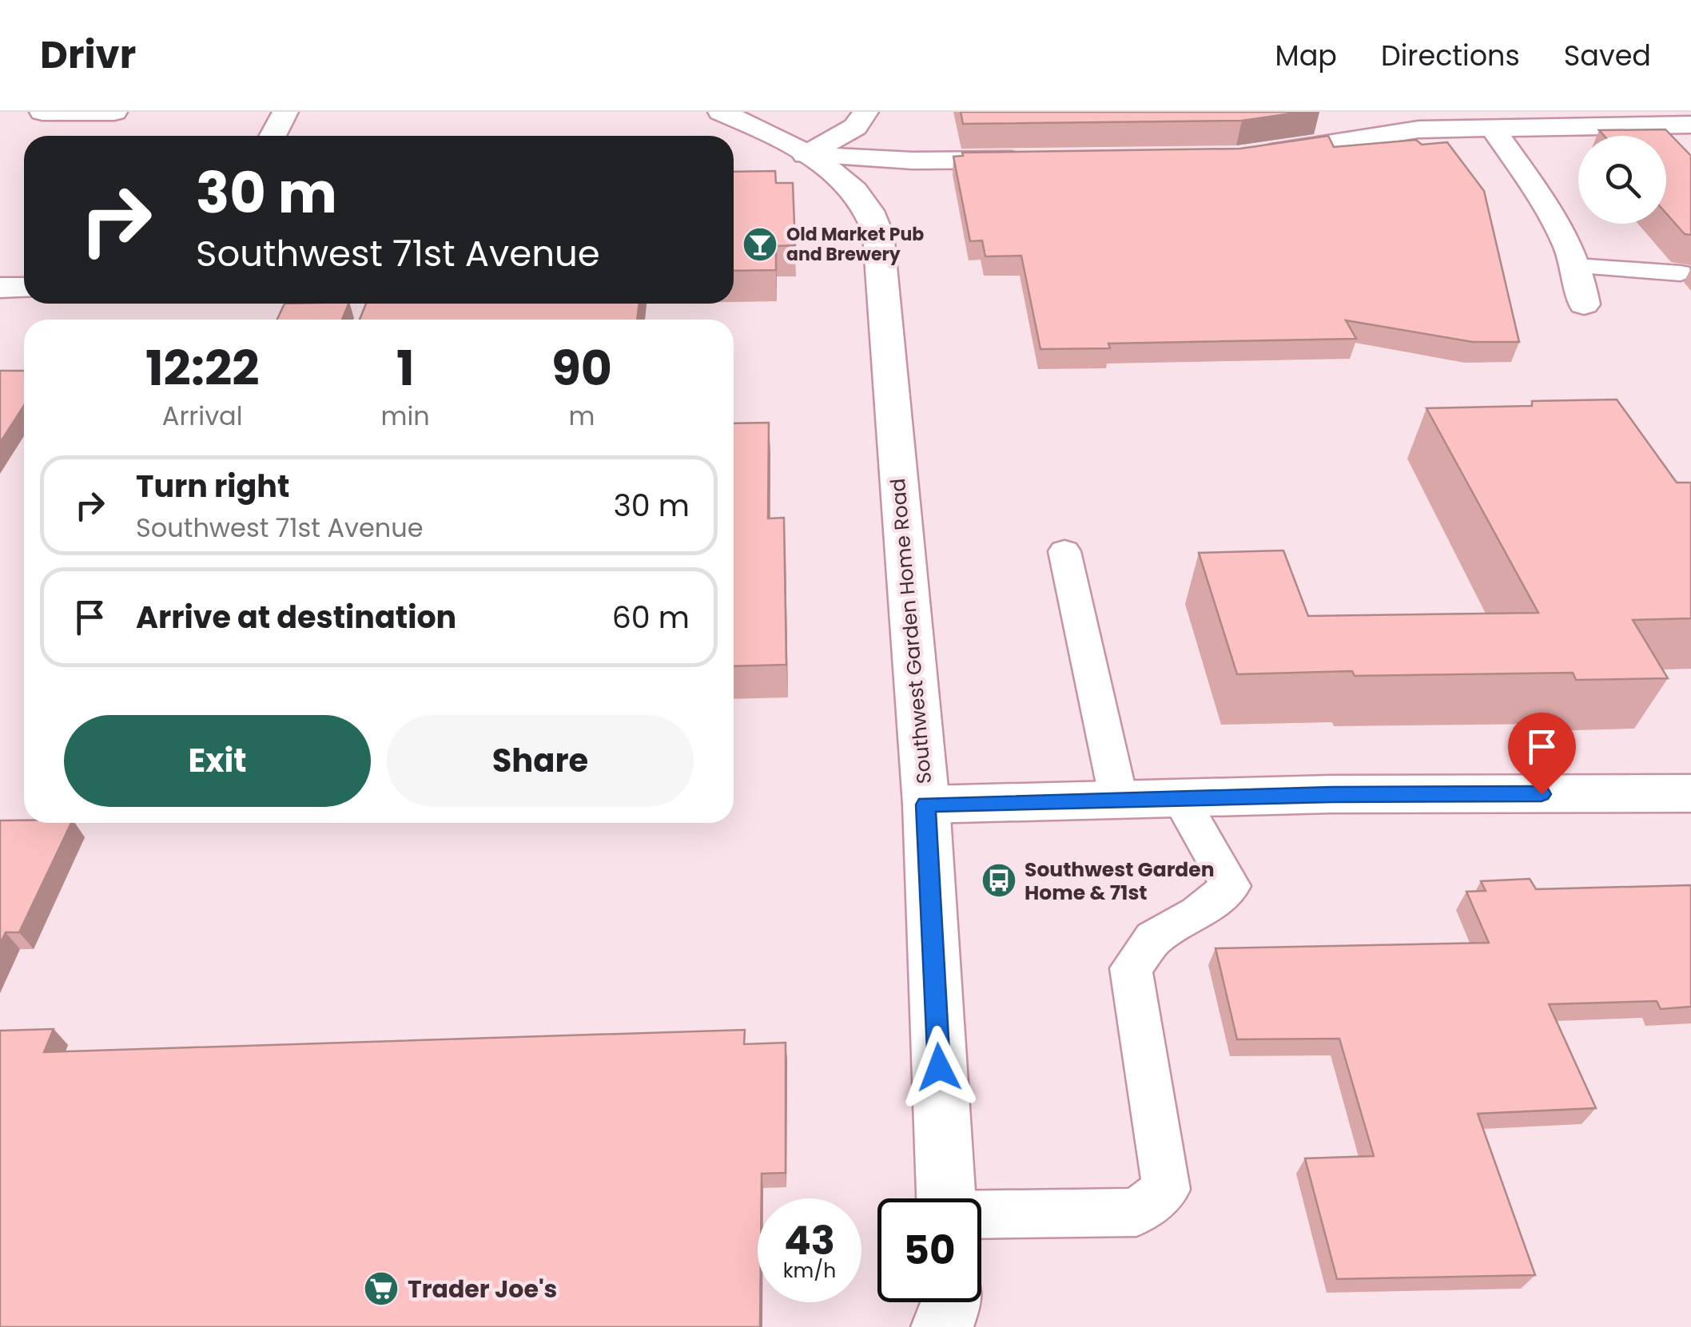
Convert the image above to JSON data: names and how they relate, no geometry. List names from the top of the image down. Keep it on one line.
{"streets":{"street":["Southwest Garden Home Road"]},"places":{"bar":["Old Market Pub and Brewery"],"bus stop":["Southwest Garden Home & 71st"],"supermarket":["Trader Joe's"]},"page":{"header":"Drivr","nav":["Map","Directions","Saved"],"turn":["30 m","Southwest 71st Avenue"],"eta":["12:22","Arrival","1","min","90","m"],"list":[{"name":"Turn right","note":"Southwest 71st Avenue","value":"30 m"},{"name":"Arrive at destination","value":"60 m"}],"buttons":["Exit","Share"],"speed":"43 km/h","limit":"50"}}
